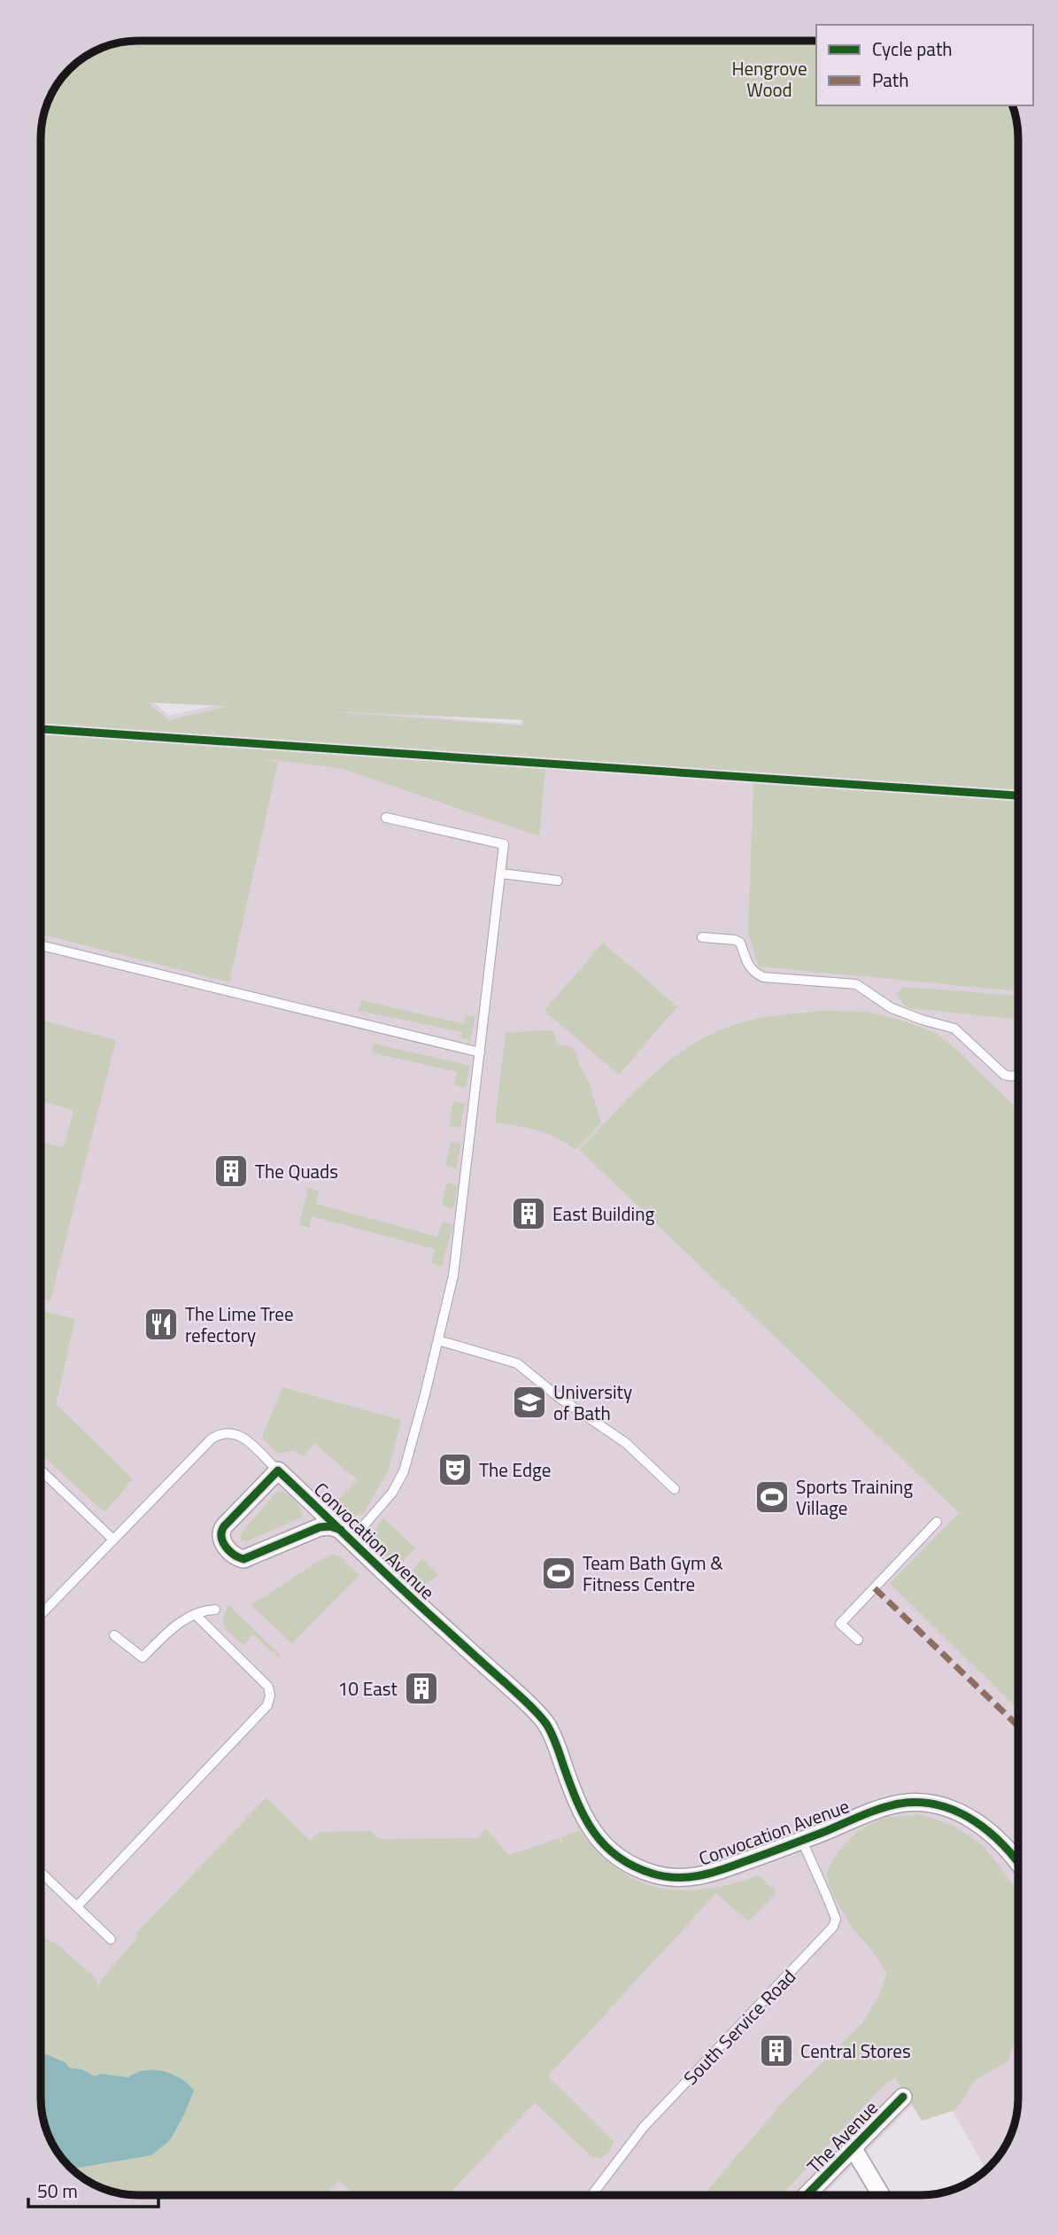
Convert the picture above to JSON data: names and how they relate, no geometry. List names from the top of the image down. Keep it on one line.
{"streets":{"street":["Convocation Avenue","The Avenue"],"lane":["South Service Road"]},"crossings":[["Convocation Avenue","South Service Road"]],"parks":["Hengrove Wood"],"places":{"building":["The Quads","East Building","10 East","Central Stores"],"restaurant":["The Lime Tree refectory"],"school or university":["University of Bath"],"theatre":["The Edge"],"sports":["Sports Training Village","Team Bath Gym & Fitness Centre"]},"legend":["Cycle path","Path"],"scale_bar":"50 m"}
